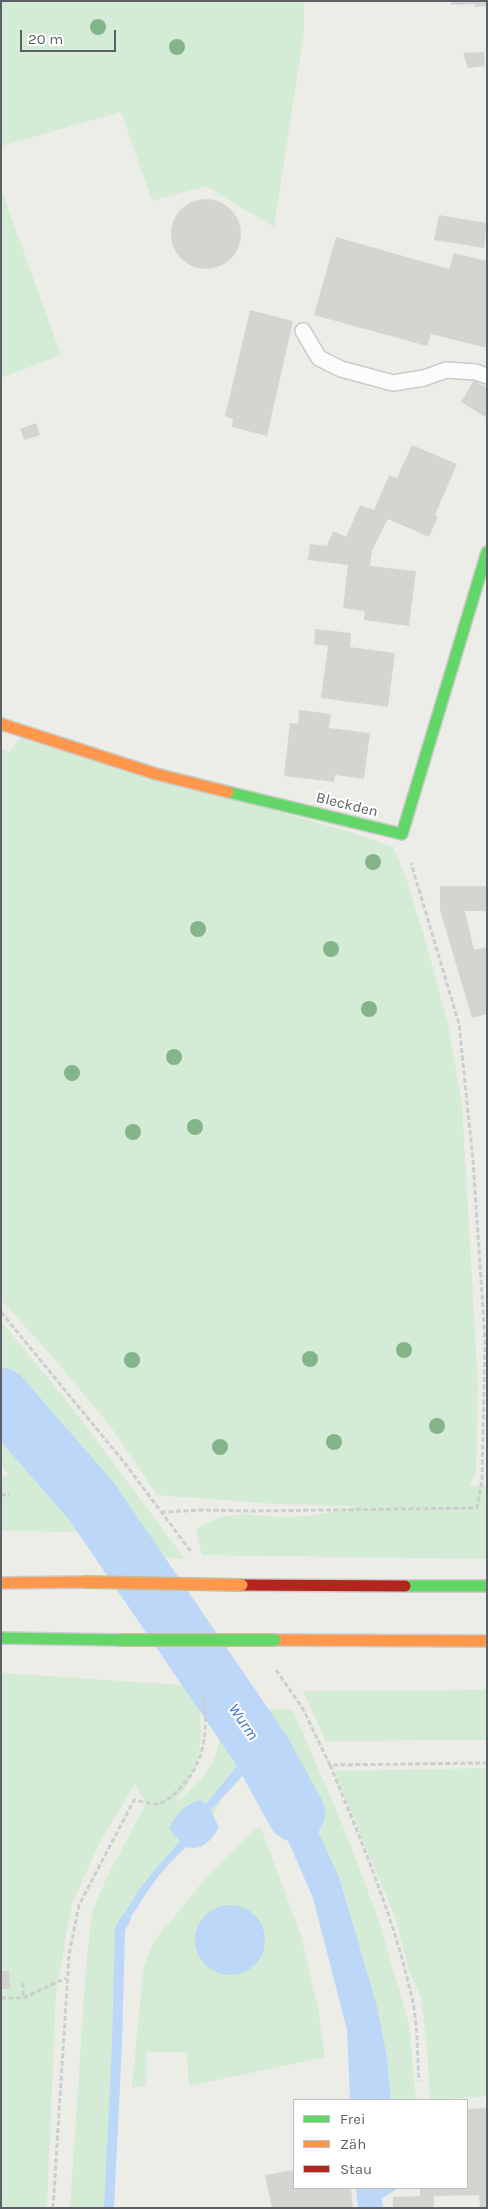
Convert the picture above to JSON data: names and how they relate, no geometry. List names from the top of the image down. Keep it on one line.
{"streets":{"main road":["Bleckden"]},"water":["Wurm"],"legend":["Frei","Zäh","Stau"],"scale_bar":"20 m"}
